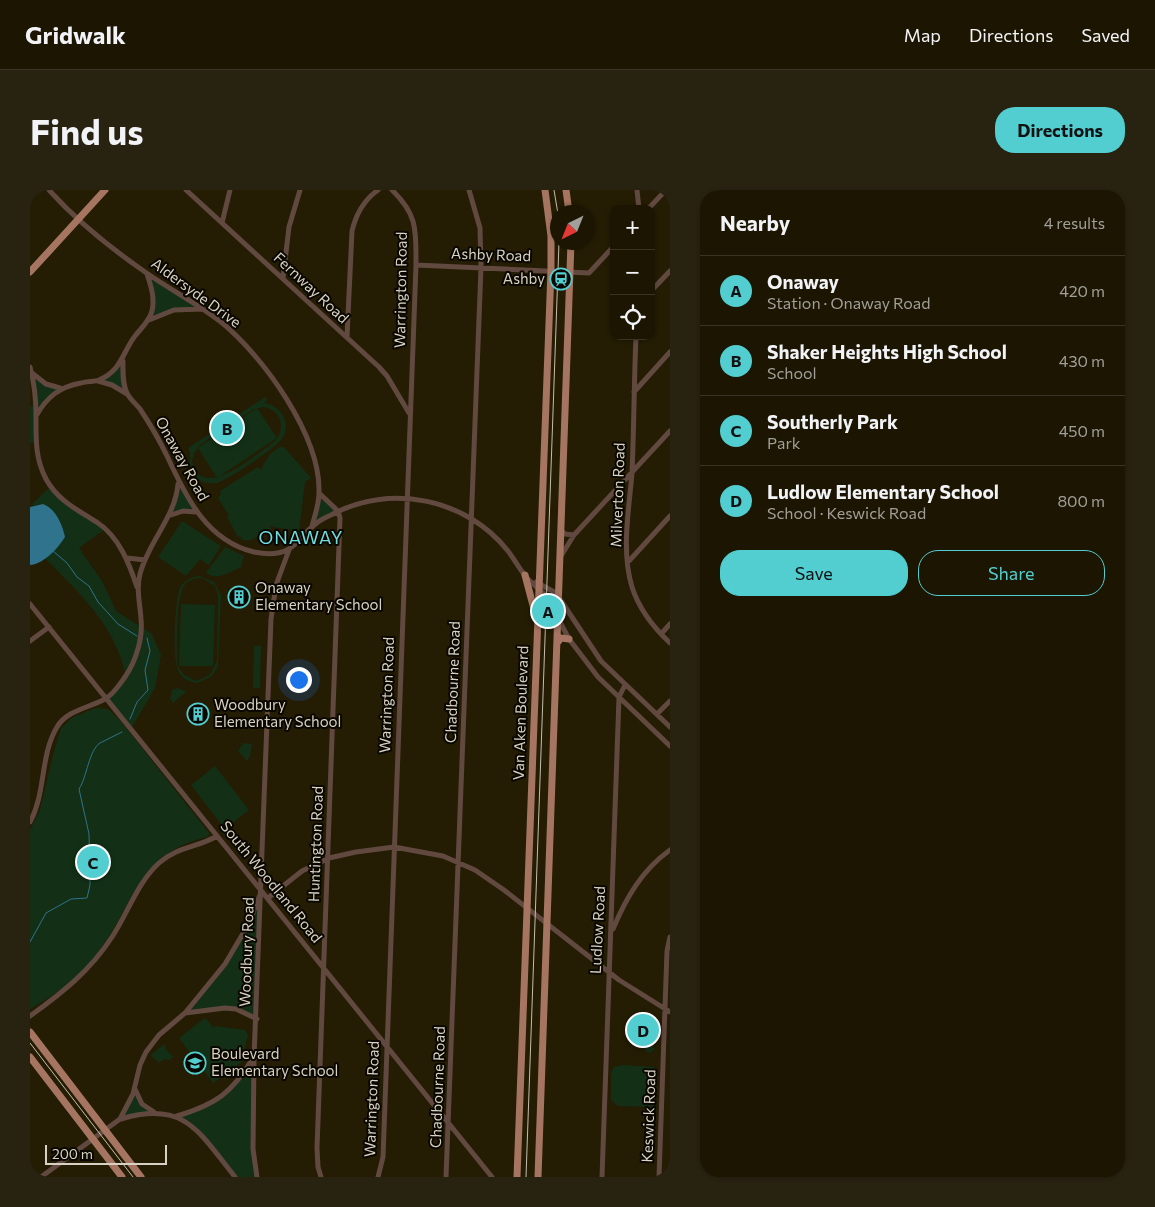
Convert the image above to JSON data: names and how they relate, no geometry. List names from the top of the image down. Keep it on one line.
{"streets":{"main road":["Van Aken Boulevard"],"street":["Ashby Road","Fernway Road","Warrington Road","Aldersyde Drive","Onaway Road","Milverton Road","Chadbourne Road","Huntington Road","South Woodland Road","Ludlow Road","Woodbury Road","Keswick Road"]},"crossings":[["Ashby Road","Warrington Road"],["Ashby Road","Chadbourne Road"],["Ashby Road","Van Aken Boulevard"],["Fernway Road","Warrington Road"],["Warrington Road","South Woodland Road"],["Onaway Road","Woodbury Road"],["Chadbourne Road","South Woodland Road"],["Huntington Road","South Woodland Road"],["South Woodland Road","Woodbury Road"]],"districts":["ONAWAY"],"places":{"station":["Ashby"],"building":["Onaway Elementary School","Woodbury Elementary School"],"school or university":["Boulevard Elementary School"]},"scale_bar":"200 m","north":"bottom left","page":{"header":"Gridwalk","nav":["Map","Directions","Saved"],"buttons":["Directions",["Save","Share"]],"title":"Find us","heading":["Nearby","4 results"],"map_buttons":["+","−"],"list":[{"mark":"A","name":"Onaway","note":"Station · Onaway Road","value":"420 m"},{"mark":"B","name":"Shaker Heights High School","note":"School","value":"430 m"},{"mark":"C","name":"Southerly Park","note":"Park","value":"450 m"},{"mark":"D","name":"Ludlow Elementary School","note":"School · Keswick Road","value":"800 m"}],"pins":["B","A","C","D"],"scale":"200 m"}}
